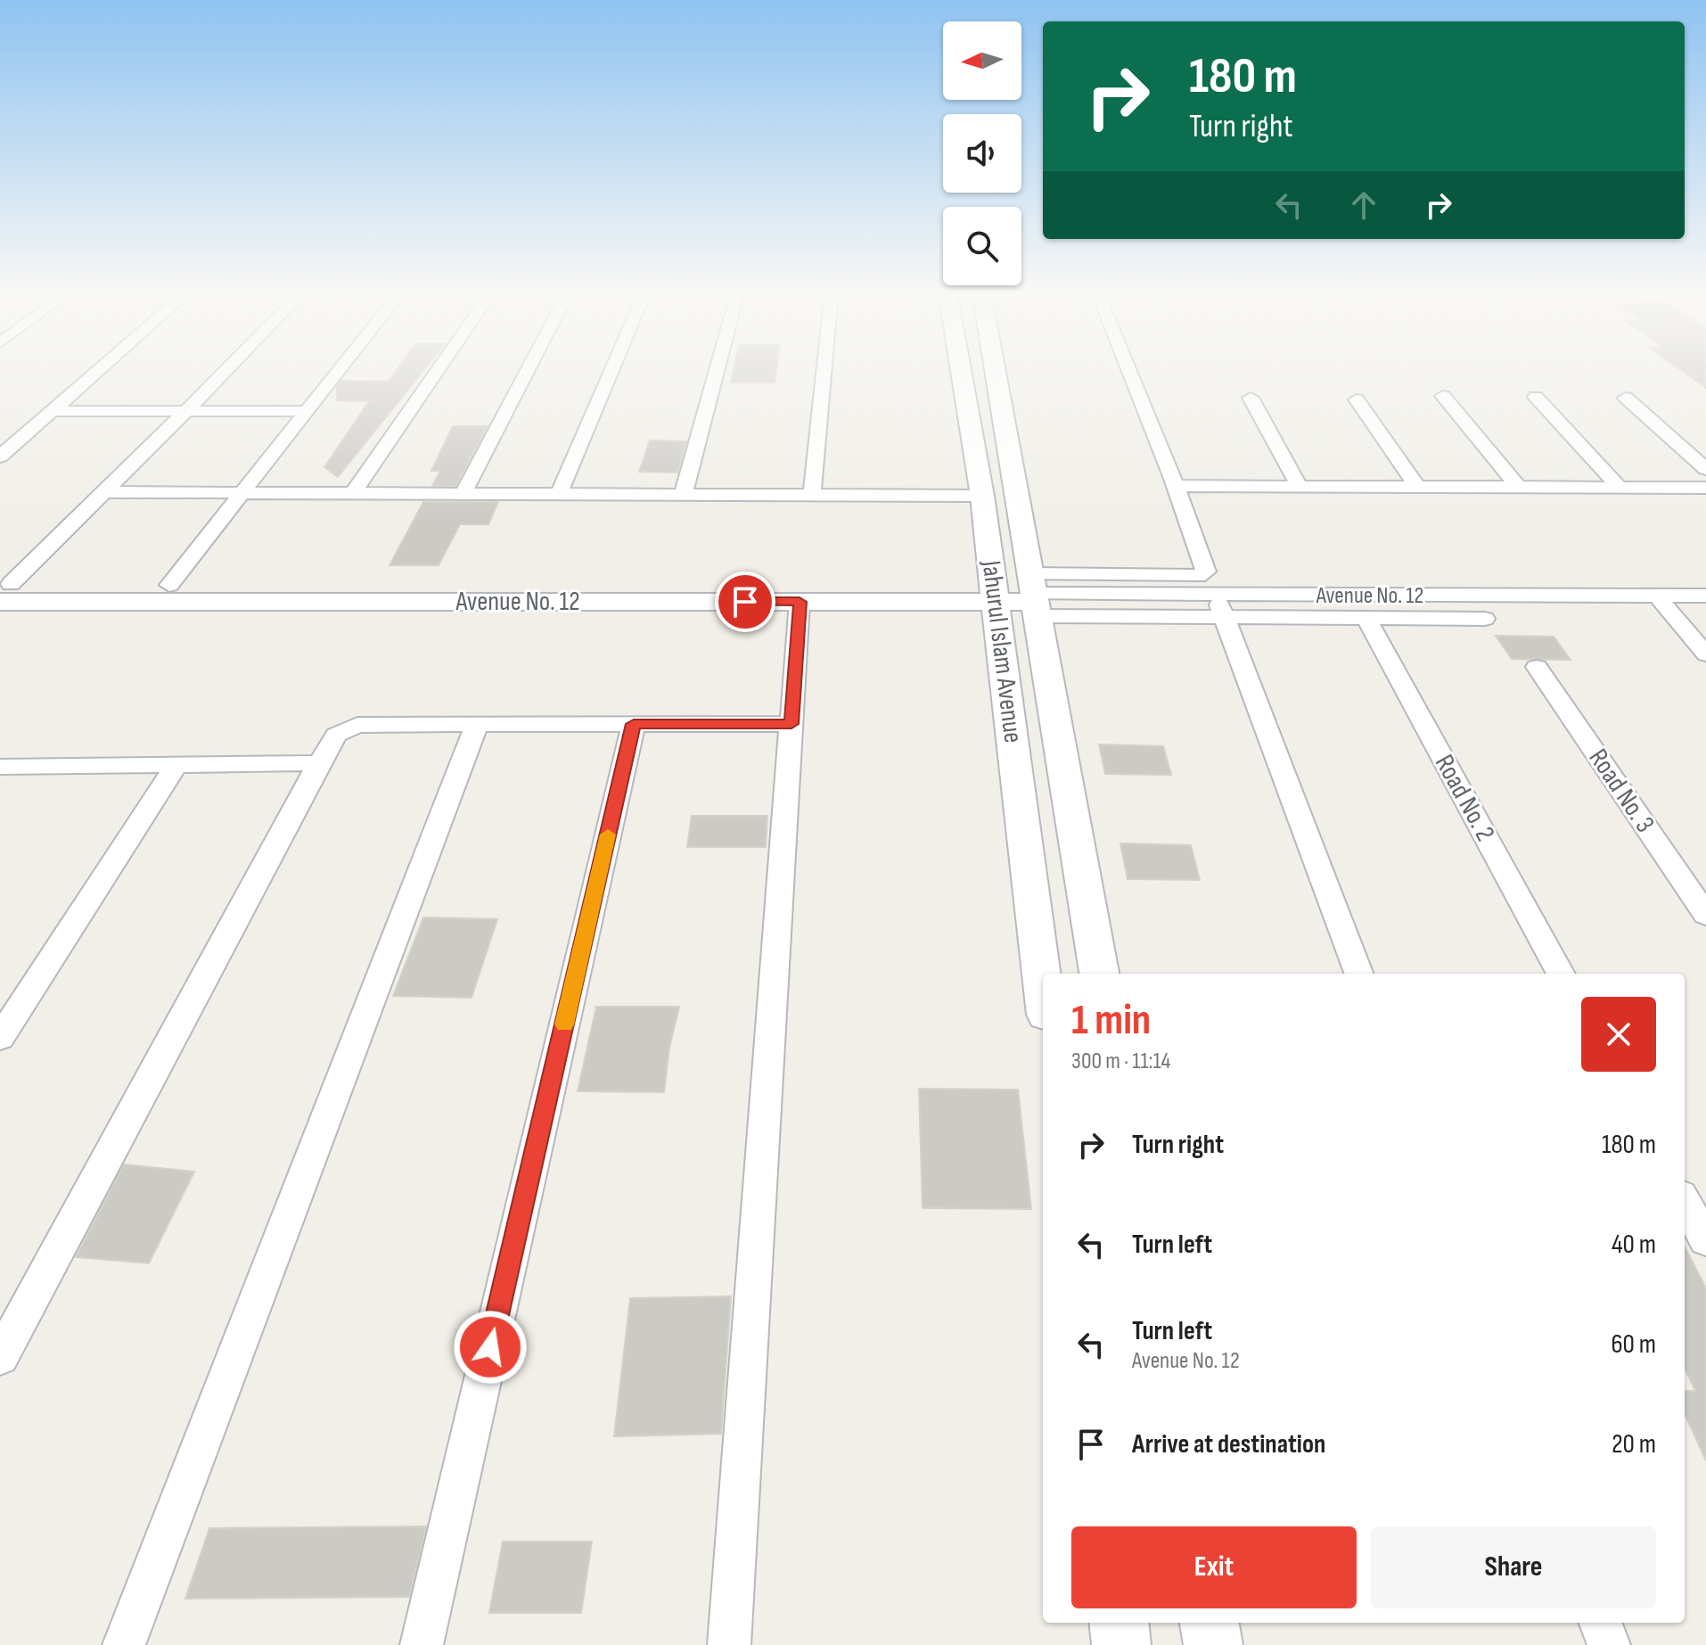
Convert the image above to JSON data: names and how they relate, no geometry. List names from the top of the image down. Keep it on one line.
{"streets":{"street":["Avenue No. 12","Jahurul Islam Avenue","Road No. 3","Road No. 2"]},"crossings":[["Avenue No. 12","Jahurul Islam Avenue"],["Avenue No. 12","Road No. 2"]],"north":"left","page":{"turn":["180 m","Turn right"],"heading":["1 min","300 m · 11:14"],"list":[{"name":"Turn right","value":"180 m"},{"name":"Turn left","value":"40 m"},{"name":"Turn left","note":"Avenue No. 12","value":"60 m"},{"name":"Arrive at destination","value":"20 m"}],"buttons":["Exit","Share"]}}
